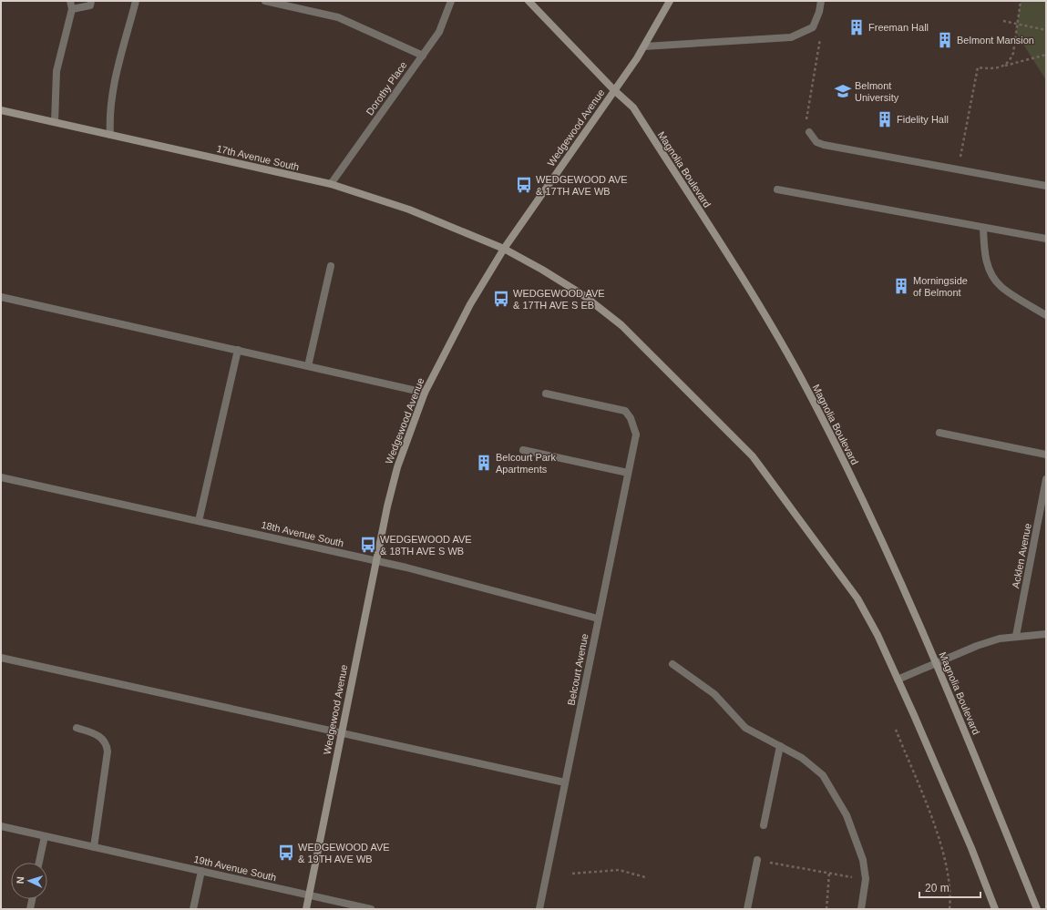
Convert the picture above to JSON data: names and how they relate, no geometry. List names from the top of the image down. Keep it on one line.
{"streets":{"main road":["Wedgewood Avenue","17th Avenue South","Magnolia Boulevard"],"street":["Dorothy Place","18th Avenue South","Acklen Avenue","Belcourt Avenue","19th Avenue South"]},"crossings":[["Dorothy Place","17th Avenue South"],["Wedgewood Avenue","17th Avenue South"],["Wedgewood Avenue","Magnolia Boulevard"],["Wedgewood Avenue","18th Avenue South"],["Wedgewood Avenue","19th Avenue South"],["18th Avenue South","Belcourt Avenue"]],"places":{"building":["Freeman Hall","Belmont Mansion","Fidelity Hall","Morningside of Belmont","Belcourt Park Apartments"],"school or university":["Belmont University"],"bus stop":["WEDGEWOOD AVE & 17TH AVE WB","WEDGEWOOD AVE & 17TH AVE S EB","WEDGEWOOD AVE & 18TH AVE S WB","WEDGEWOOD AVE & 19TH AVE WB"]},"scale_bar":"20 m","north":"left"}
